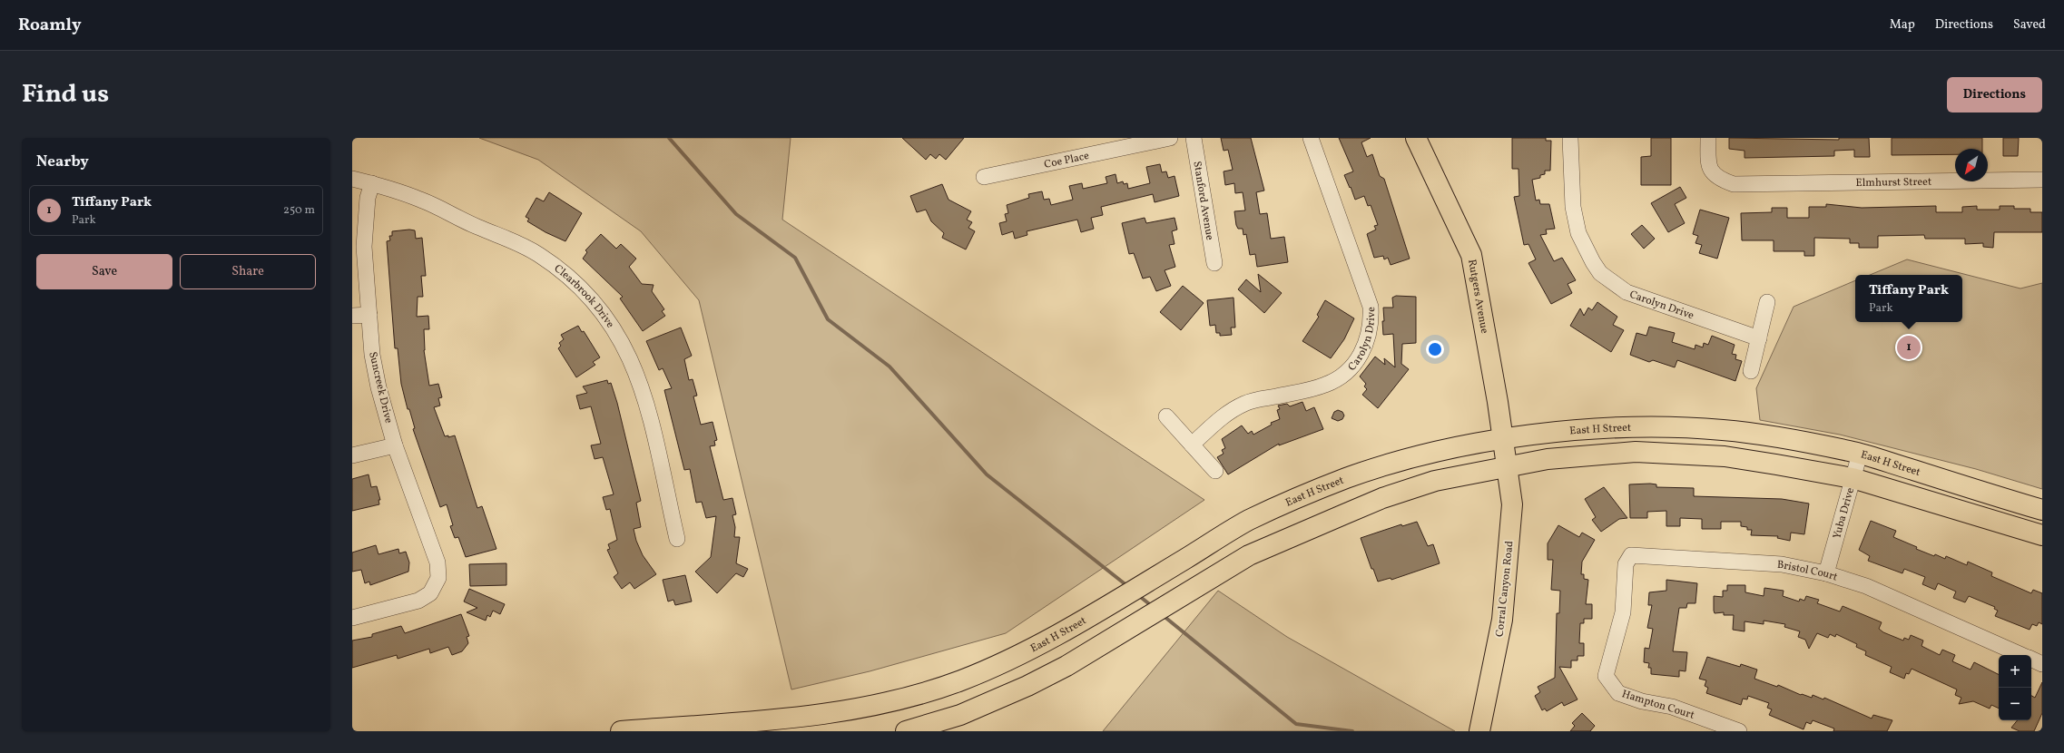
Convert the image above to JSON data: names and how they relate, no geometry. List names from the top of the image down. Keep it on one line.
{"streets":{"main road":["Rutgers Avenue","East H Street","Corral Canyon Road"],"street":["Coe Place","Elmhurst Street","Stanford Avenue","Clearbrook Drive","Carolyn Drive","Suncreek Drive","Yuba Drive","Bristol Court","Hampton Court"]},"crossings":[["Clearbrook Drive","Suncreek Drive"],["Rutgers Avenue","East H Street"],["Rutgers Avenue","Corral Canyon Road"],["East H Street","Yuba Drive"],["Yuba Drive","Bristol Court"],["Bristol Court","Hampton Court"]],"north":"bottom left","page":{"header":"Roamly","nav":["Map","Directions","Saved"],"title":"Find us","buttons":["Directions",["Save","Share"]],"heading":"Nearby","list":[{"mark":"1","name":"Tiffany Park","note":"Park","value":"250 m"}],"popup":["Tiffany Park","Park"],"pins":"1","map_buttons":["+","−"]}}
